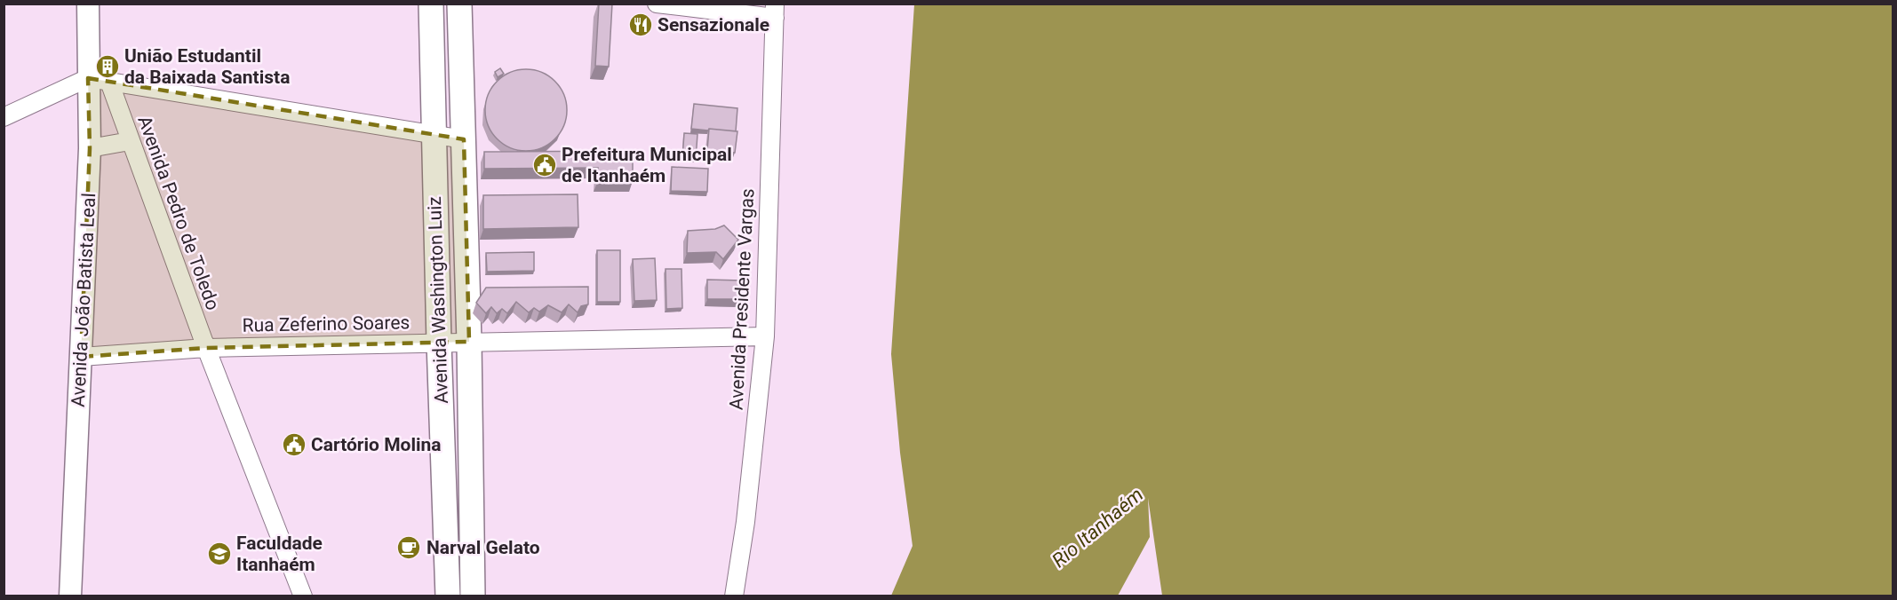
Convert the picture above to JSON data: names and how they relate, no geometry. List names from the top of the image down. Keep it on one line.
{"streets":{"main road":["Avenida Washington Luiz"],"street":["Avenida Pedro de Toledo","Avenida Presidente Vargas","Avenida João Batista Leal","Rua Zeferino Soares"]},"crossings":[["Avenida Pedro de Toledo","Avenida João Batista Leal"],["Avenida Pedro de Toledo","Rua Zeferino Soares"],["Avenida Presidente Vargas","Rua Zeferino Soares"],["Avenida João Batista Leal","Rua Zeferino Soares"],["Avenida Washington Luiz","Rua Zeferino Soares"]],"water":["Rio Itanhaém"],"places":{"restaurant":["Sensazionale"],"building":["União Estudantil da Baixada Santista"],"public building":["Prefeitura Municipal de Itanhaém","Cartório Molina"],"cafe":["Narval Gelato"],"school or university":["Faculdade Itanhaém"]}}
